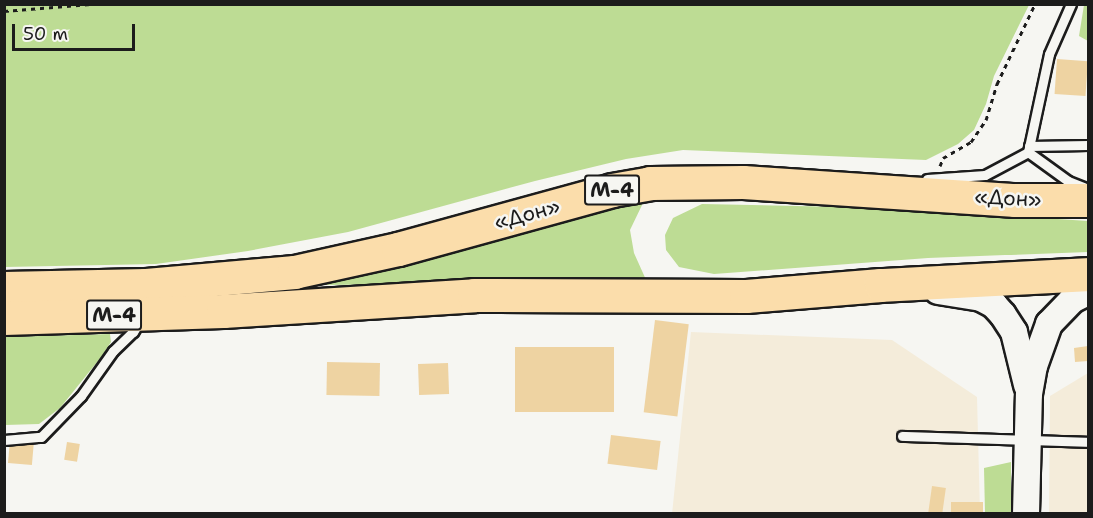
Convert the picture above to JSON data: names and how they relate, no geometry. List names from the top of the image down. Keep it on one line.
{"streets":{"highway":["М-4","«Дон»"]},"crossings":[["М-4","«Дон»"]],"scale_bar":"50 m"}
